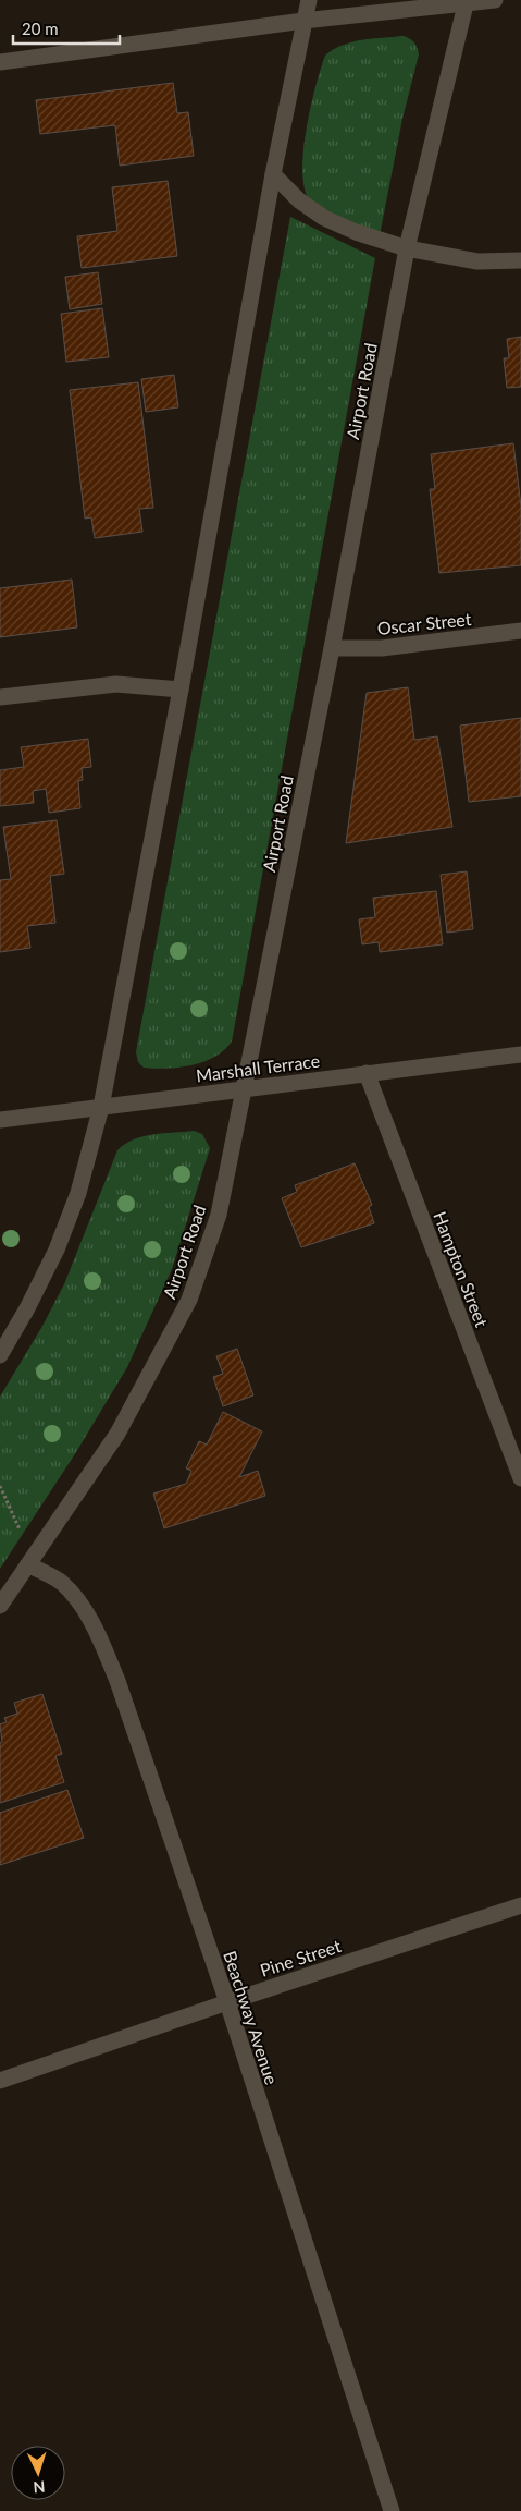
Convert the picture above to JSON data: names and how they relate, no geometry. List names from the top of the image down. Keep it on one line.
{"streets":{"street":["Airport Road","Oscar Street","Marshall Terrace","Hampton Street","Pine Street","Beachway Avenue"]},"crossings":[["Airport Road","Oscar Street"],["Airport Road","Marshall Terrace"],["Airport Road","Beachway Avenue"],["Marshall Terrace","Hampton Street"],["Pine Street","Beachway Avenue"]],"scale_bar":"20 m","north":"bottom"}
